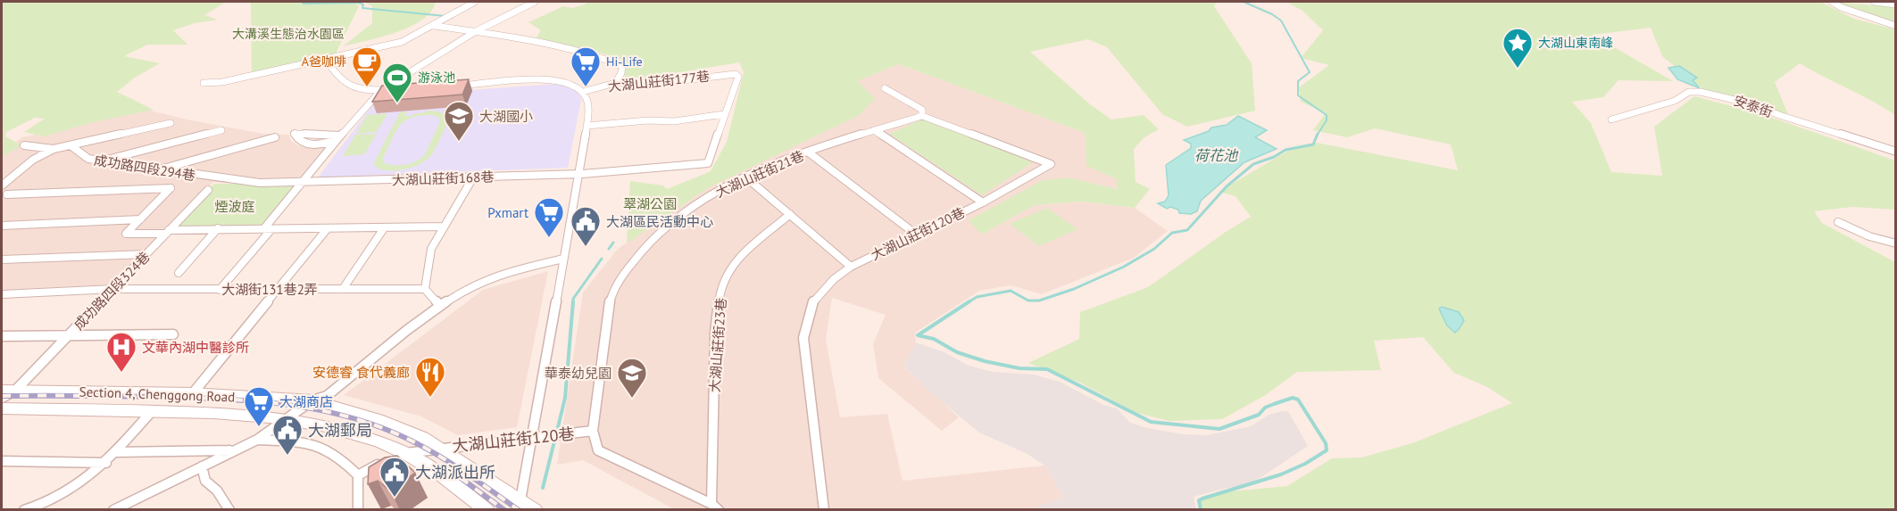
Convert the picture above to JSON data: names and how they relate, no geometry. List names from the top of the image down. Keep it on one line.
{"streets":{"main road":["Section 4, Chenggong Road"],"street":["大湖山莊街177巷","安泰街","成功路四段294巷","大湖山莊街21巷","大湖山莊街168巷","大湖山莊街120巷","大湖街131巷2弄","成功路四段324巷","大湖山莊街23巷"]},"crossings":[["大湖山莊街177巷","大湖山莊街168巷"],["成功路四段294巷","大湖山莊街168巷"],["大湖山莊街21巷","大湖山莊街120巷"],["大湖山莊街120巷","大湖山莊街23巷"],["大湖山莊街120巷","Section 4, Chenggong Road"],["大湖街131巷2弄","成功路四段324巷"],["成功路四段324巷","Section 4, Chenggong Road"]],"water":["荷花池"],"parks":["大溝溪生態治水園區","翠湖公園","煙波庭"],"places":{"place":["大湖山東南峰"],"cafe":["A爸咖啡"],"supermarket":["Hi-Life","Pxmart","大湖商店"],"sports":["游泳池"],"school or university":["大湖國小","華泰幼兒園"],"public building":["大湖區民活動中心","大湖郵局","大湖派出所"],"hospital":["文華內湖中醫診所"],"restaurant":["安德睿 食代義廊"]}}
